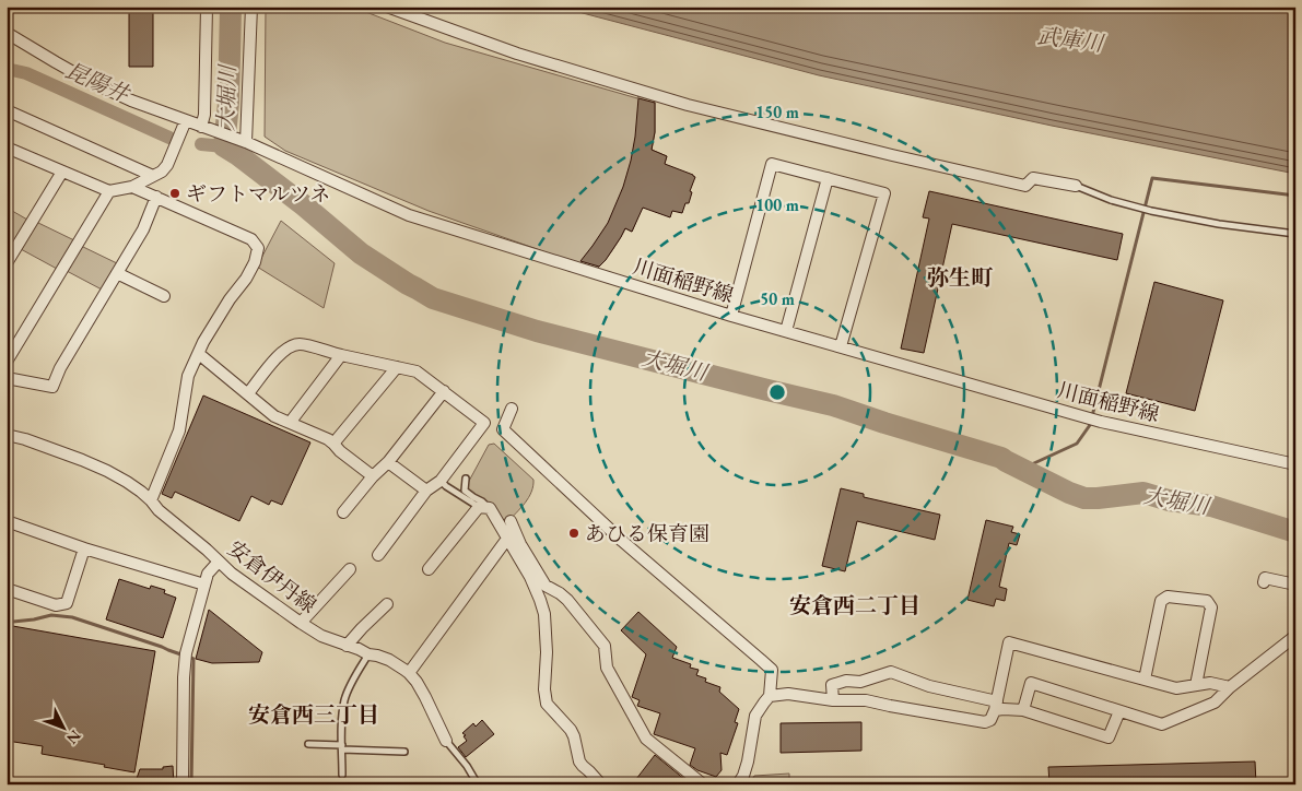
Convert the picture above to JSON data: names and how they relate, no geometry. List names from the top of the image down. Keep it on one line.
{"streets":{"street":["川面稲野線","安倉伊丹線"]},"districts":["弥生町","安倉西二丁目","安倉西三丁目"],"water":["武庫川","昆陽井","大堀川"],"places":["ギフトマルツネ","あひる保育園"],"north":"bottom right","rings":["150 m","100 m","50 m"]}
